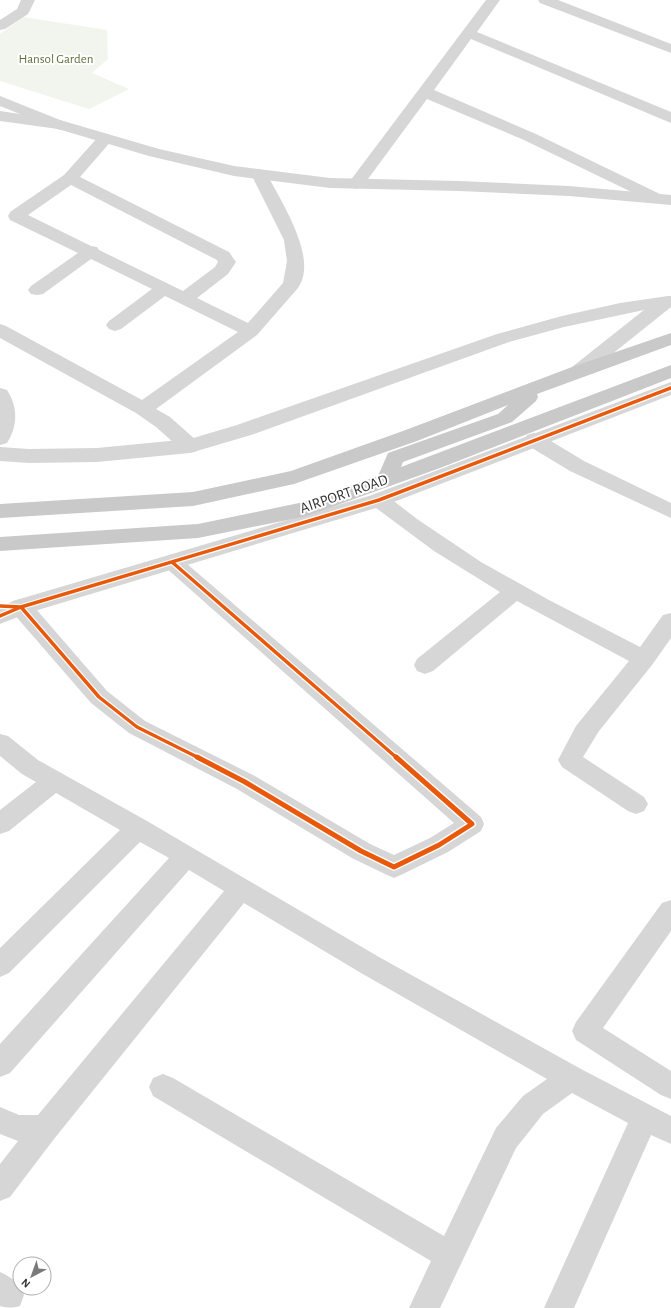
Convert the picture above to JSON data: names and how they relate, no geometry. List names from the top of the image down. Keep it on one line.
{"streets":{"main road":["AIRPORT ROAD"]},"parks":["Hansol Garden"],"north":"bottom left"}
